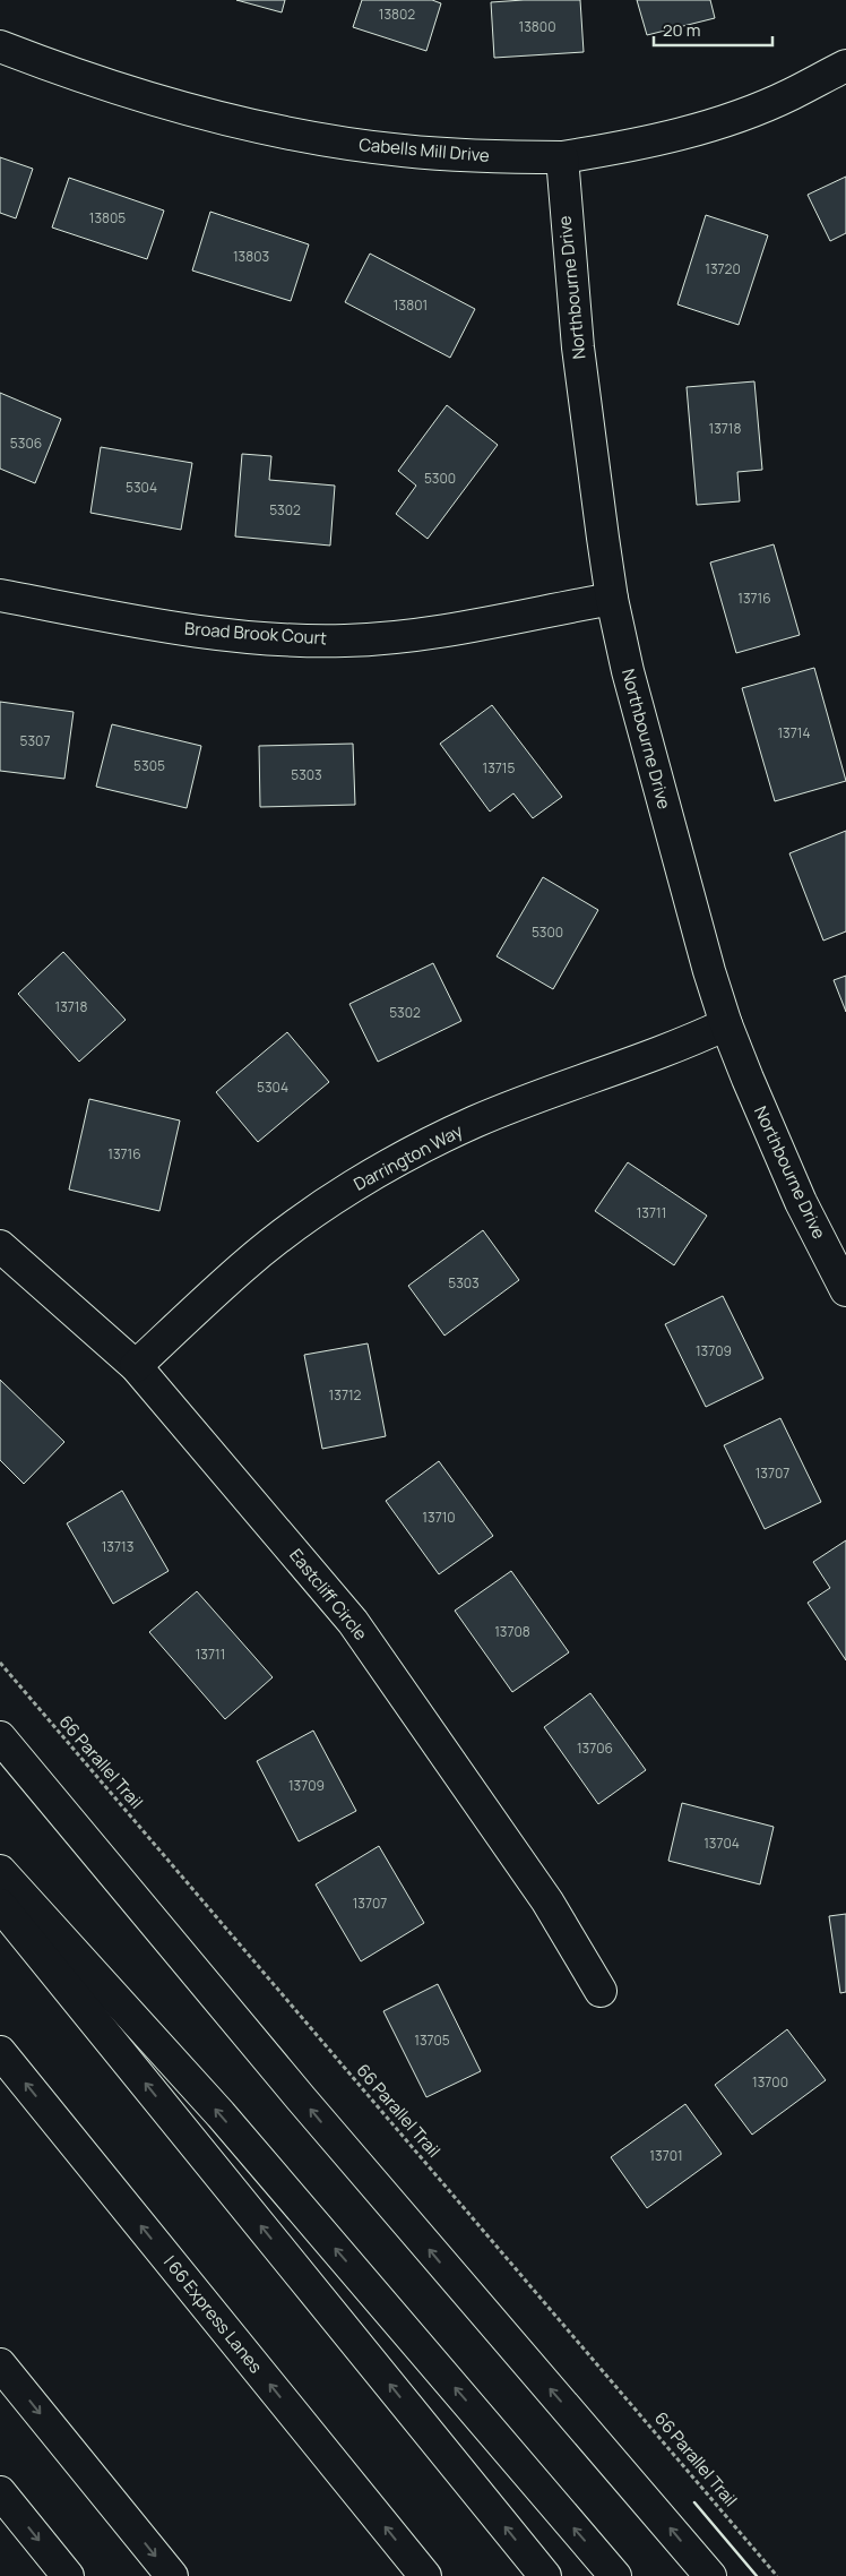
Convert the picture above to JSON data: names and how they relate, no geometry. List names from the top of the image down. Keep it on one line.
{"streets":{"main road":["Cabells Mill Drive","Northbourne Drive","Broad Brook Court","Darrington Way","Eastcliff Circle","I 66 Express Lanes"],"path":["66 Parallel Trail"]},"crossings":[["Cabells Mill Drive","Northbourne Drive"],["Northbourne Drive","Broad Brook Court"],["Northbourne Drive","Darrington Way"],["Darrington Way","Eastcliff Circle"]],"house_numbers":["13802","13800","13805","13803","13720","13801","13718","5306","5300","5304","5302","13716","13714","5307","5305","13715","5303","5300","13718","5302","5304","13716","13711","5303","13709","13712","13707","13710","13713","13708","13711","13706","13709","13704","13707","13705","13700","13701"],"scale_bar":"20 m"}
